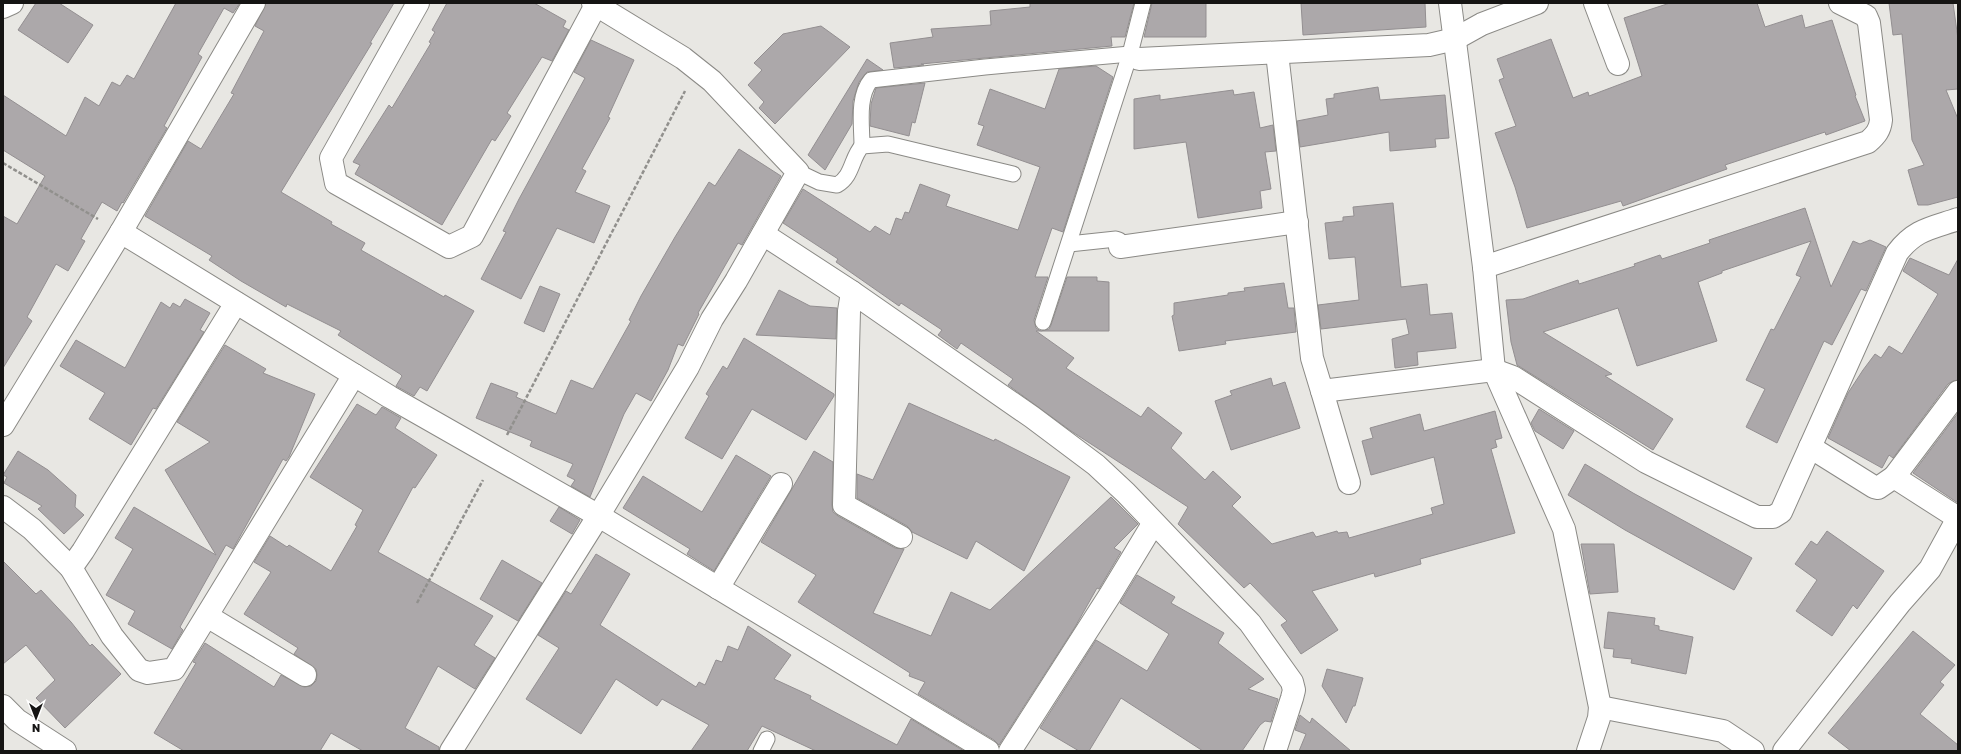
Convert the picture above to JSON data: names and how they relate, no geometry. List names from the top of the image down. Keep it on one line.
{"north":"bottom"}
